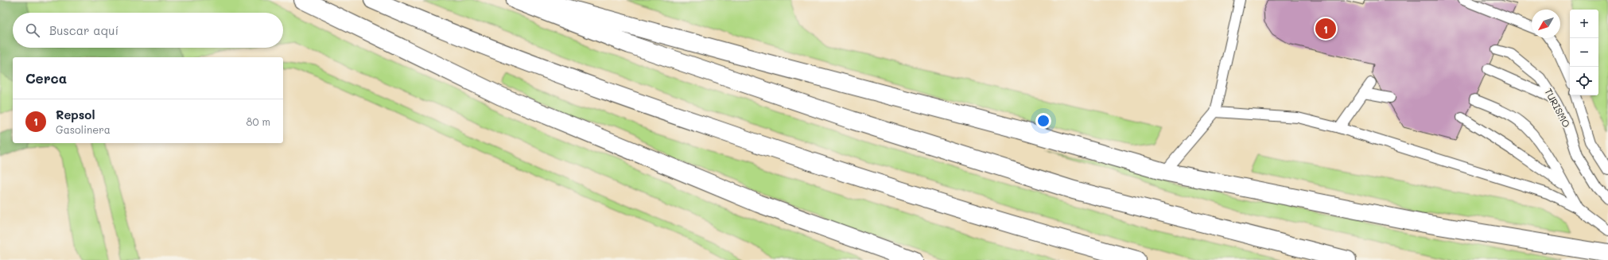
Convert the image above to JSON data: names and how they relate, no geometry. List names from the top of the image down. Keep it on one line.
{"streets":{"lane":["TURISMO"]},"north":"bottom left","page":{"map_buttons":["+","−"],"search":"Buscar aquí","pins":"1","heading":"Cerca","list":[{"mark":"1","name":"Repsol","note":"Gasolinera","value":"80 m"}]}}
